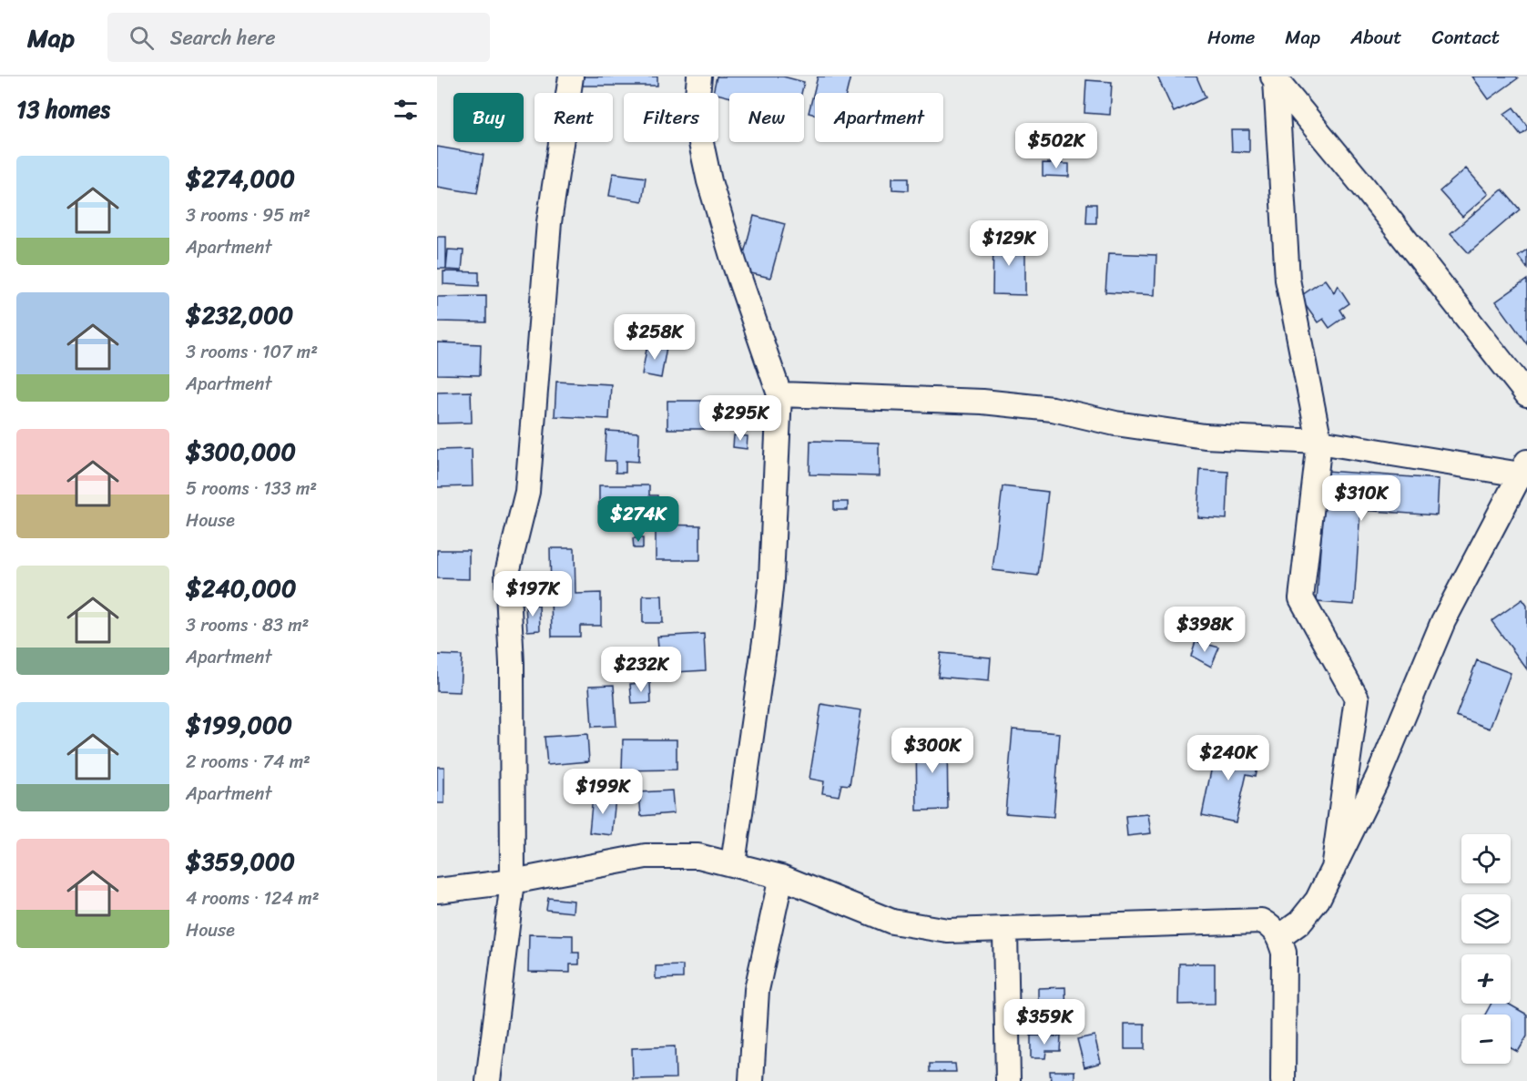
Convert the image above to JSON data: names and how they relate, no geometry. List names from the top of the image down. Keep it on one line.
{"page":{"header":"Map","search":"Search here","nav":["Home","Map","About","Contact"],"heading":"13 homes","chip":["Buy","Rent","Filters","New","Apartment"],"price":["$502K","$129K","$258K","$295K","$310K","$274K","$197K","$398K","$232K","$300K","$240K","$199K","$359K"],"list":[{"name":"$274,000","note":"3 rooms · 95 m² · Apartment"},{"name":"$232,000","note":"3 rooms · 107 m² · Apartment"},{"name":"$300,000","note":"5 rooms · 133 m² · House"},{"name":"$240,000","note":"3 rooms · 83 m² · Apartment"},{"name":"$199,000","note":"2 rooms · 74 m² · Apartment"},{"name":"$359,000","note":"4 rooms · 124 m² · House"}],"map_buttons":["+","−"]}}
